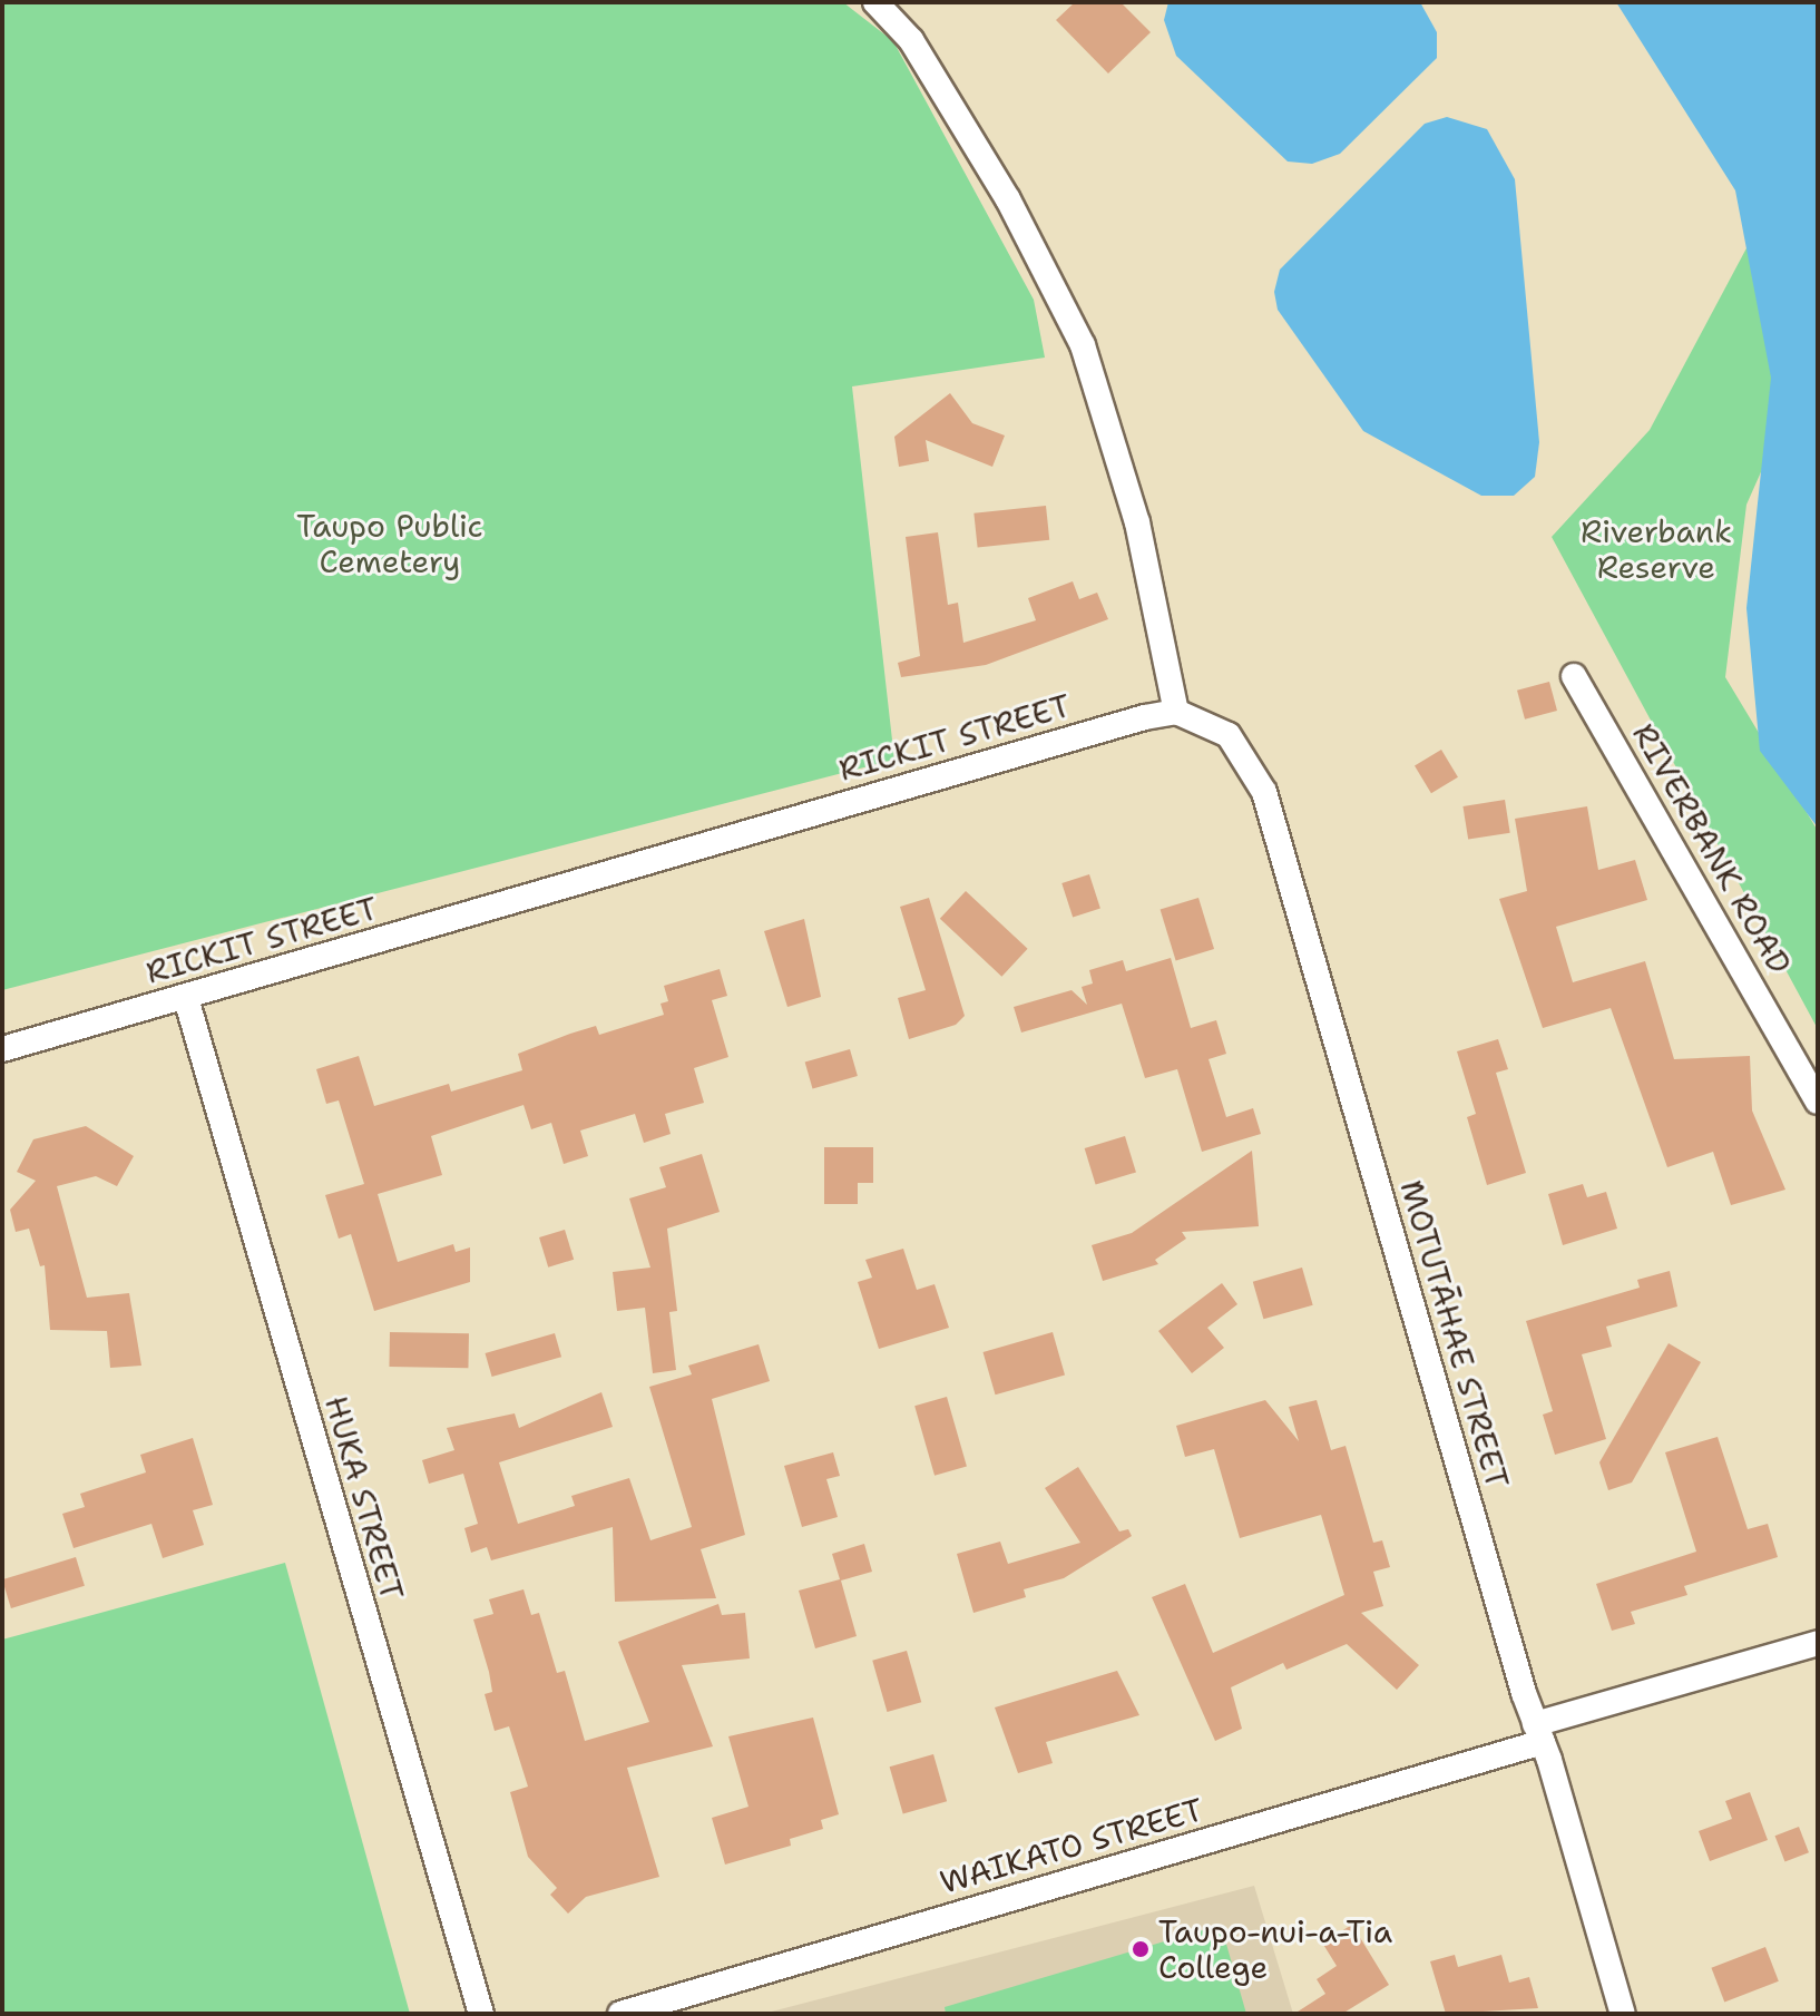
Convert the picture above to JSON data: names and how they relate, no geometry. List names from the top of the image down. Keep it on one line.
{"streets":{"street":["RICKIT STREET","RIVERBANK ROAD","MOTUTĀHAE STREET","HUKA STREET","WAIKATO STREET"]},"crossings":[["RICKIT STREET","MOTUTĀHAE STREET"],["RICKIT STREET","HUKA STREET"],["MOTUTĀHAE STREET","WAIKATO STREET"]],"parks":["Taupo Public Cemetery","Riverbank Reserve"],"places":["Taupo-nui-a-Tia College"]}
